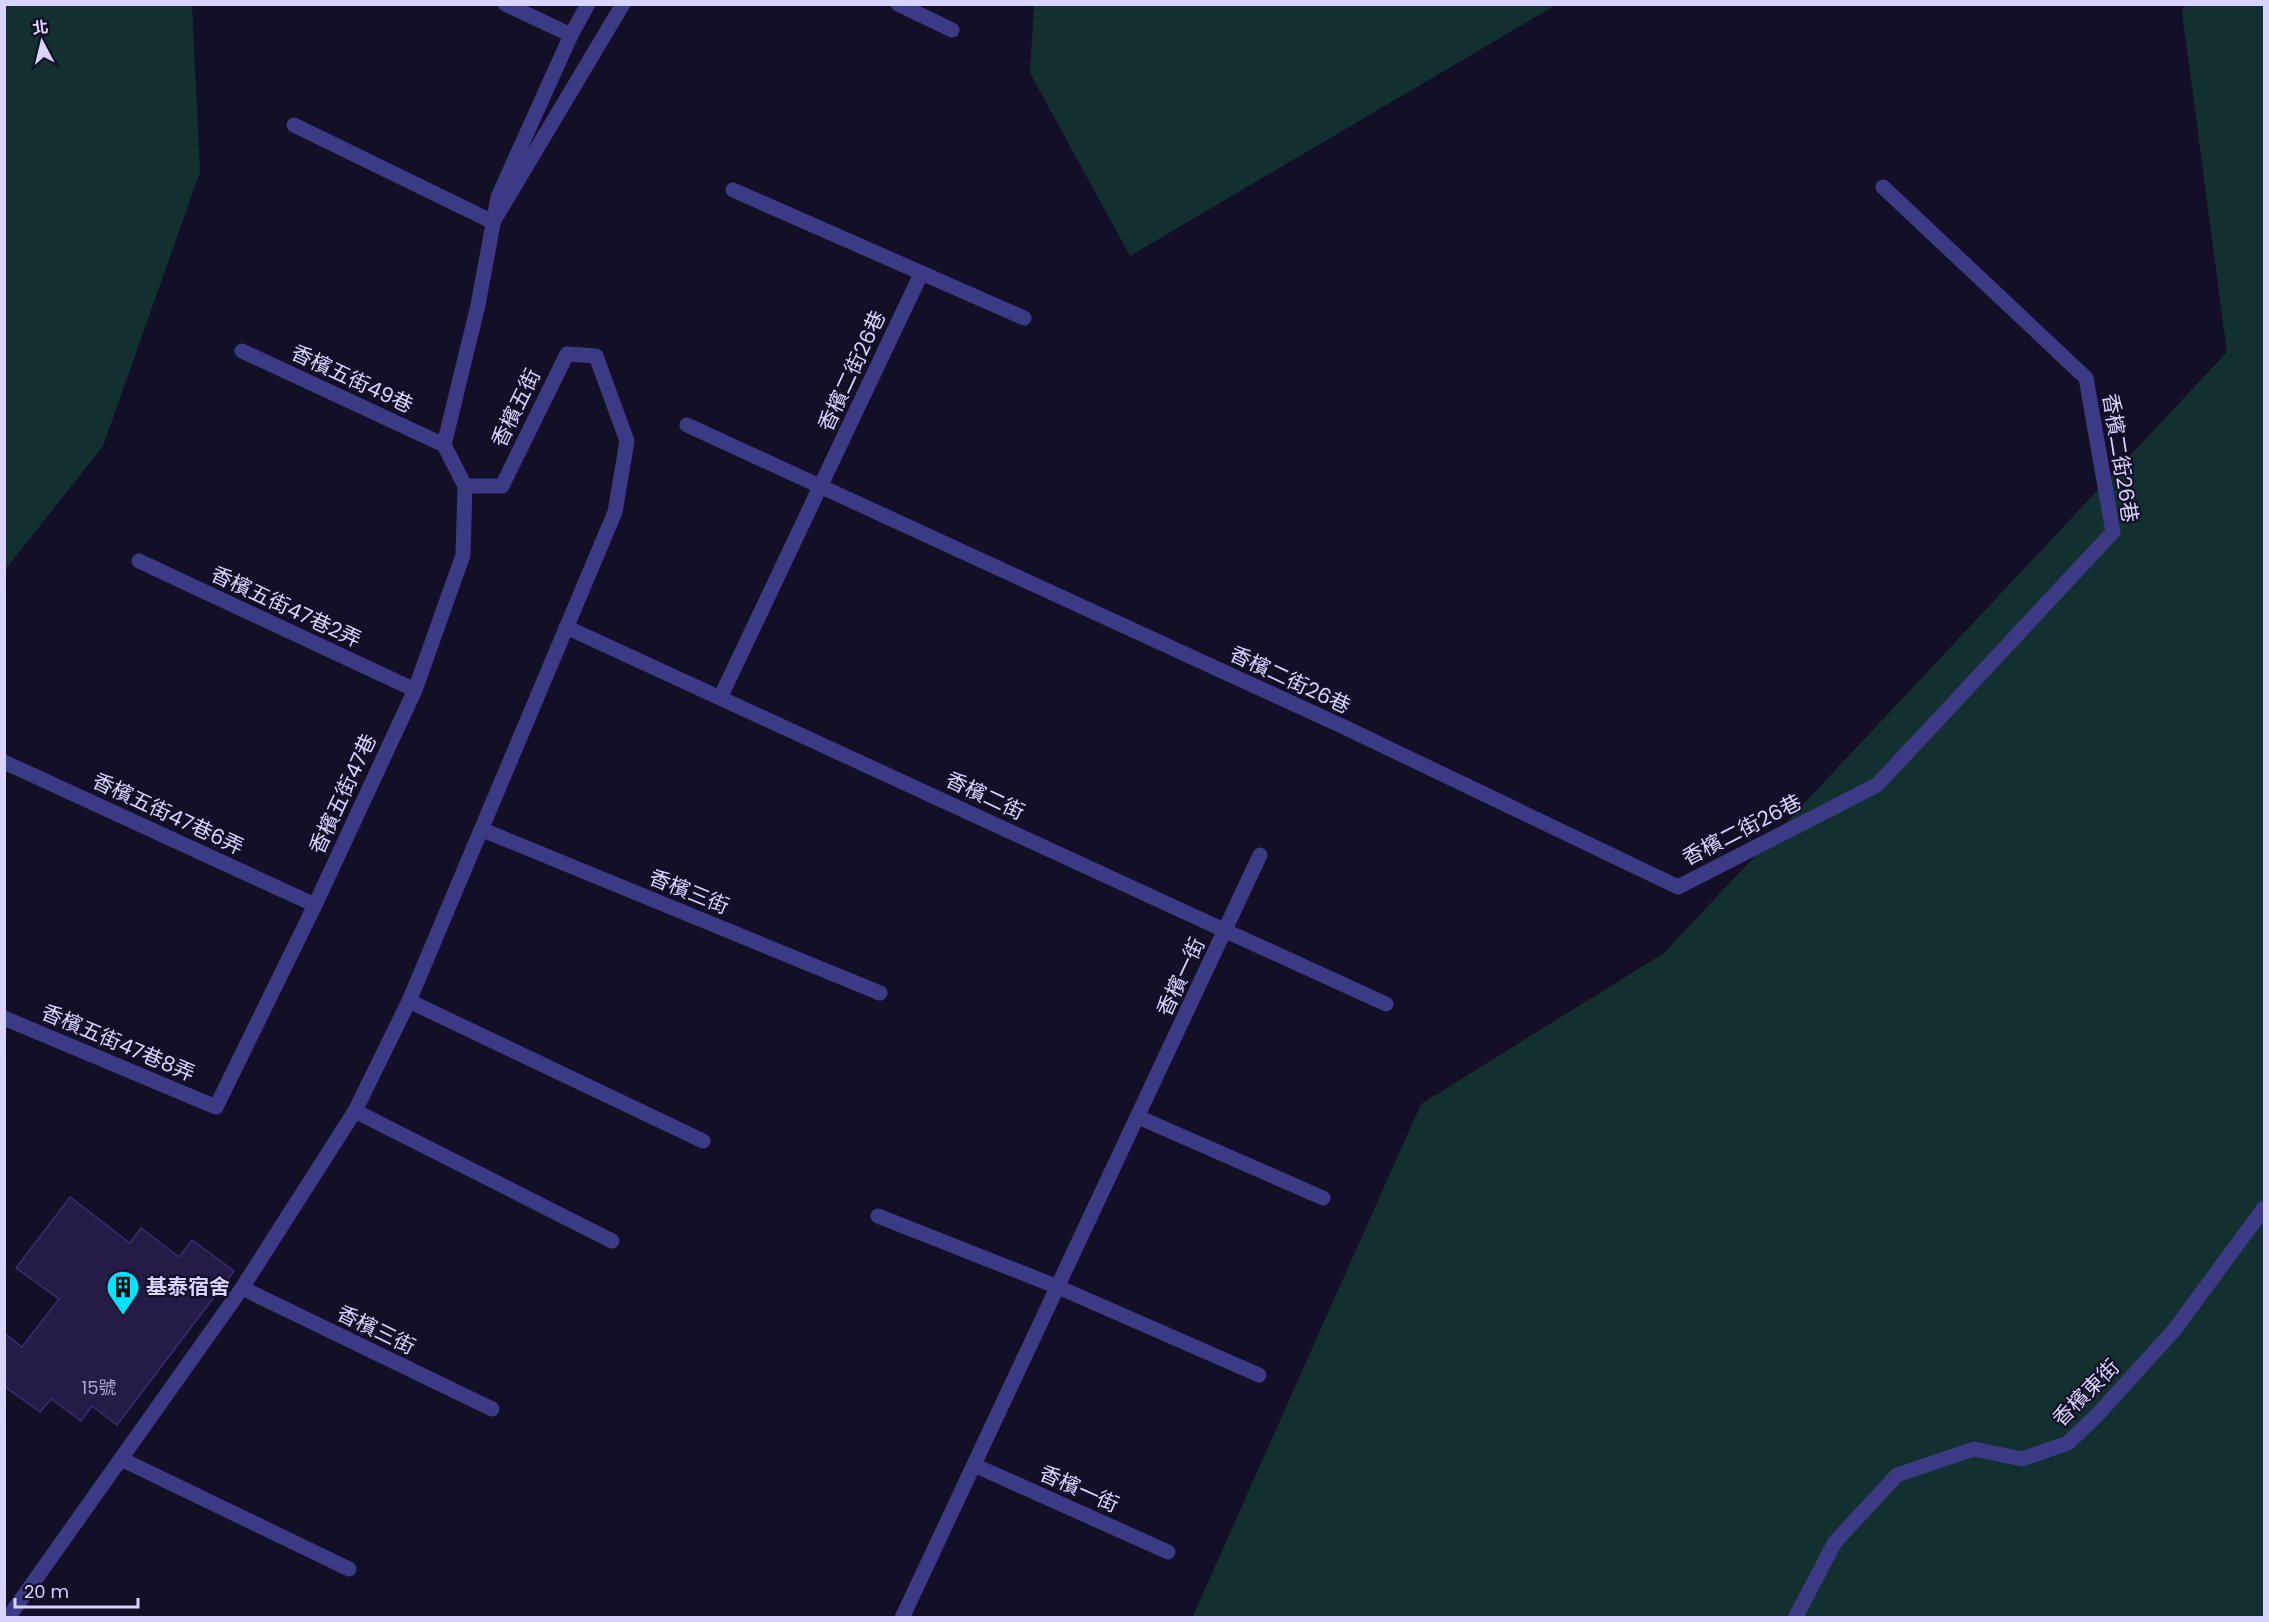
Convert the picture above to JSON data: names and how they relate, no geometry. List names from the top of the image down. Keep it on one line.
{"streets":{"street":["香檳二街26巷","香檳五街49巷","香檳五街","香檳五街47巷2弄","香檳五街47巷","香檳二街","香檳五街47巷6弄","香檳三街","香檳一街","香檳五街47巷8弄","香檳東街"]},"crossings":[["香檳二街26巷","香檳二街"],["香檳五街","香檳五街47巷"],["香檳五街","香檳二街"],["香檳五街47巷2弄","香檳五街47巷"],["香檳五街47巷","香檳五街47巷6弄"],["香檳五街47巷","香檳五街47巷8弄"],["香檳二街","香檳一街"]],"places":{"building":["基泰宿舍"]},"house_numbers":["15號"],"scale_bar":"20 m","north":"top"}
